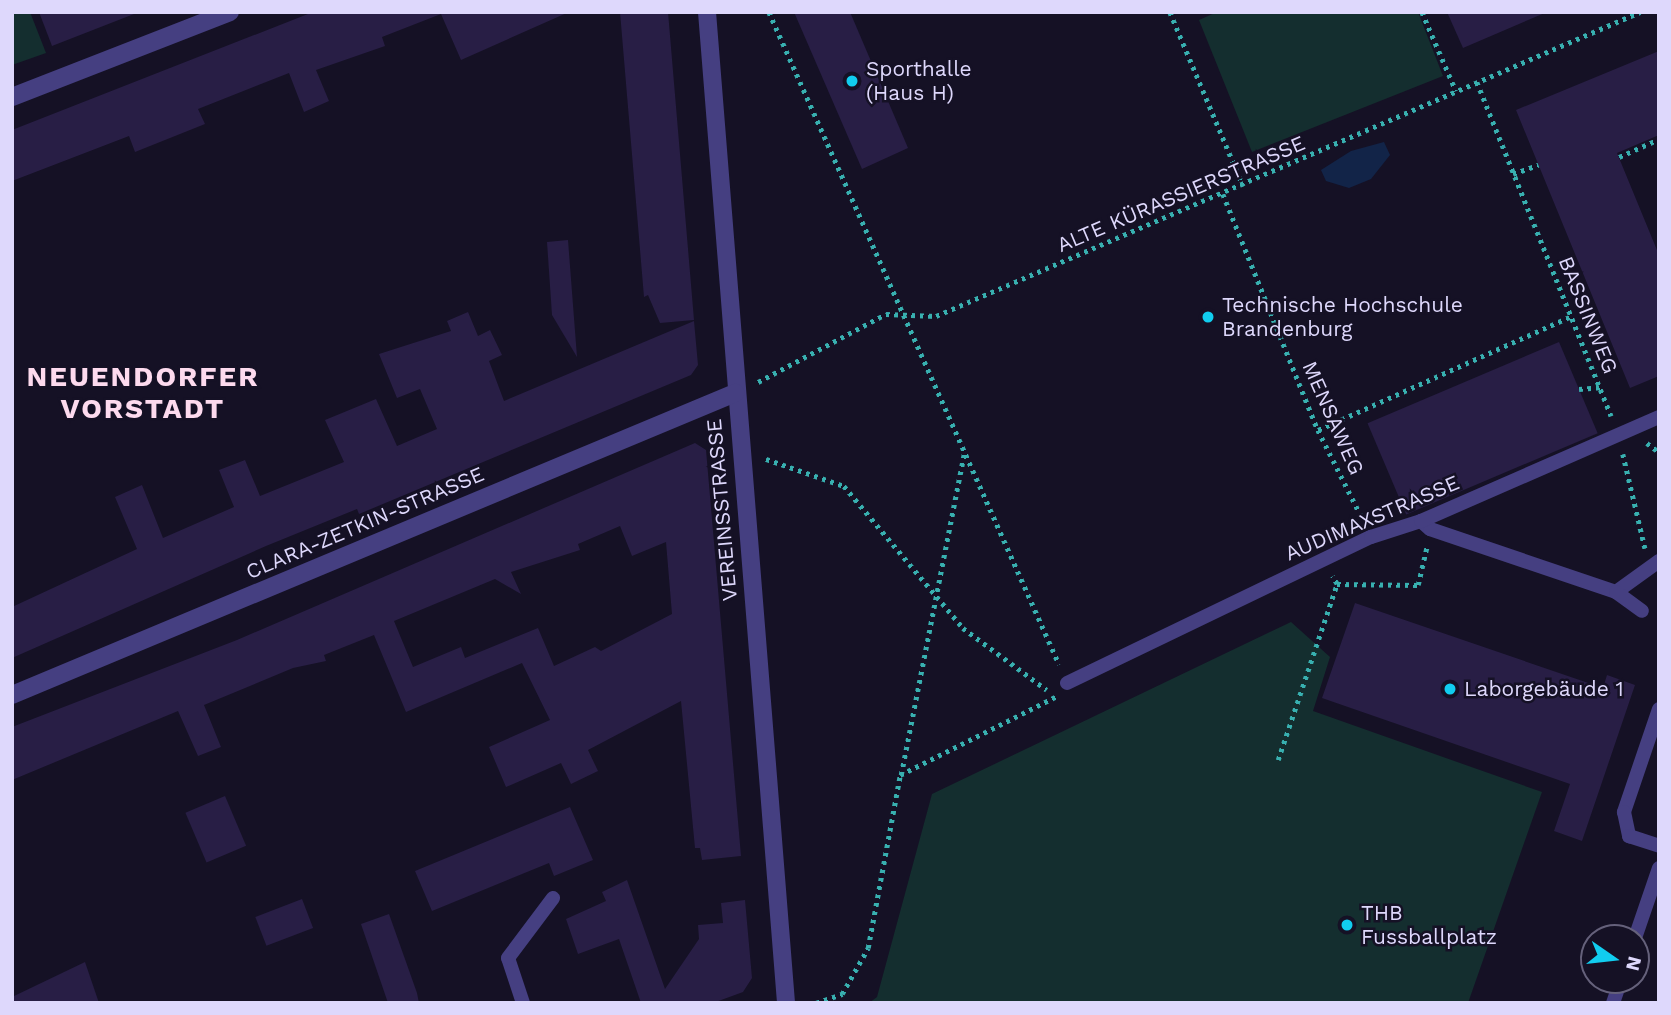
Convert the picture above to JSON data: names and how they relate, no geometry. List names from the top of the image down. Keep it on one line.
{"streets":{"street":["VEREINSSTRASSE","CLARA-ZETKIN-STRASSE"],"lane":["AUDIMAXSTRASSE"],"path":["ALTE KÜRASSIERSTRASSE","BASSINWEG","MENSAWEG"]},"crossings":[["ALTE KÜRASSIERSTRASSE","BASSINWEG"],["ALTE KÜRASSIERSTRASSE","MENSAWEG"],["ALTE KÜRASSIERSTRASSE","VEREINSSTRASSE"],["ALTE KÜRASSIERSTRASSE","CLARA-ZETKIN-STRASSE"],["BASSINWEG","AUDIMAXSTRASSE"],["MENSAWEG","AUDIMAXSTRASSE"],["VEREINSSTRASSE","CLARA-ZETKIN-STRASSE"]],"districts":["NEUENDORFER VORSTADT"],"places":["Sporthalle (Haus H)","Technische Hochschule Brandenburg","Laborgebäude 1","THB Fussballplatz"],"north":"right"}
